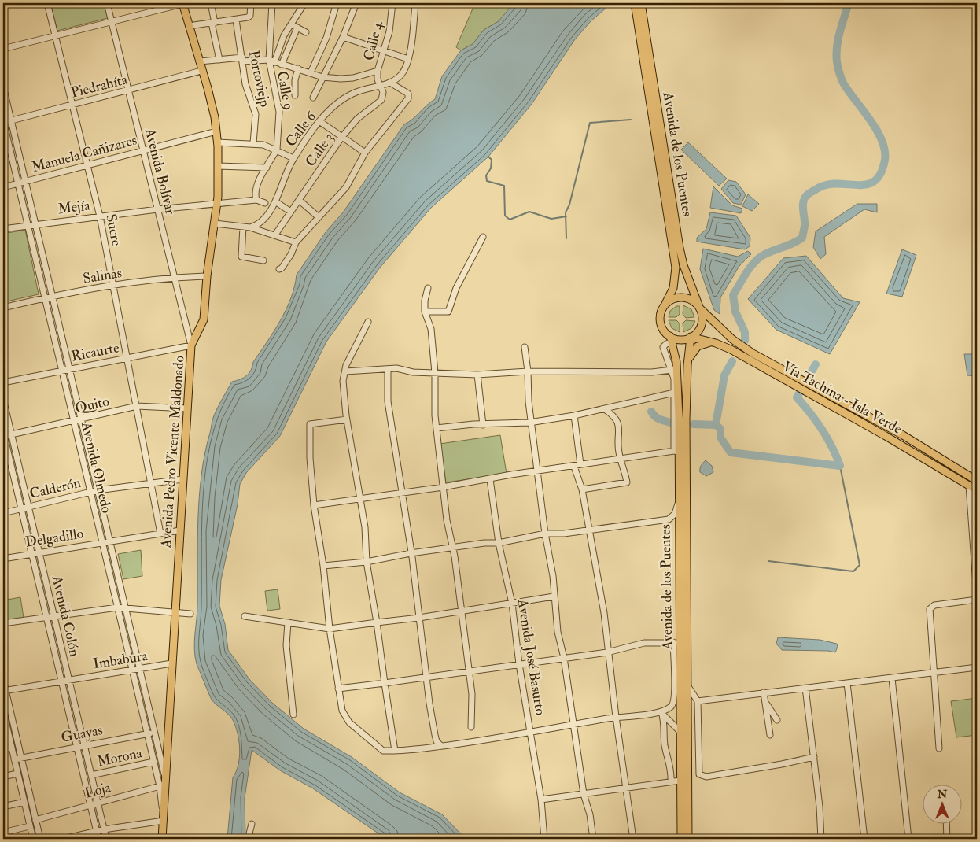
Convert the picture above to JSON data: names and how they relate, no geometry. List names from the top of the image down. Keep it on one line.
{"streets":{"main road":["Avenida de los Puentes","Vía Tachina - Isla Verde","Avenida Pedro Vicente Maldonado"],"street":["Calle 4","Portoviejp","Piedrahíta","Calle 9","Calle 6","Calle 3","Manuela Cañizares","Avenida Bolívar","Mejía","Sucre","Salinas","Ricaurte","Quito","Avenida Olmedo","Calderón","Delgadillo","Avenida Colón","Avenida José Basurto","Imbabura","Guayas","Morona","Loja"]},"crossings":[["Calle 4","Calle 6"],["Calle 4","Calle 3"],["Piedrahíta","Avenida Bolívar"],["Piedrahíta","Sucre"],["Piedrahíta","Avenida Pedro Vicente Maldonado"],["Piedrahíta","Avenida Olmedo"],["Calle 9","Mejía"],["Calle 6","Calle 3"],["Manuela Cañizares","Avenida Bolívar"],["Manuela Cañizares","Sucre"],["Manuela Cañizares","Avenida Pedro Vicente Maldonado"],["Manuela Cañizares","Avenida Olmedo"],["Avenida de los Puentes","Vía Tachina - Isla Verde"],["Avenida Bolívar","Mejía"],["Avenida Bolívar","Salinas"],["Avenida Bolívar","Ricaurte"],["Avenida Bolívar","Avenida Pedro Vicente Maldonado"],["Mejía","Sucre"],["Mejía","Avenida Pedro Vicente Maldonado"],["Mejía","Avenida Olmedo"],["Sucre","Salinas"],["Sucre","Ricaurte"],["Sucre","Quito"],["Sucre","Calderón"],["Sucre","Delgadillo"],["Salinas","Avenida Pedro Vicente Maldonado"],["Salinas","Avenida Olmedo"],["Ricaurte","Avenida Pedro Vicente Maldonado"],["Ricaurte","Avenida Olmedo"],["Quito","Avenida Pedro Vicente Maldonado"],["Quito","Avenida Olmedo"],["Quito","Avenida Colón"],["Avenida Pedro Vicente Maldonado","Avenida Olmedo"],["Avenida Pedro Vicente Maldonado","Calderón"],["Avenida Pedro Vicente Maldonado","Delgadillo"],["Avenida Pedro Vicente Maldonado","Imbabura"],["Avenida Pedro Vicente Maldonado","Loja"],["Avenida Olmedo","Calderón"],["Avenida Olmedo","Delgadillo"],["Avenida Olmedo","Imbabura"],["Avenida Olmedo","Guayas"],["Avenida Olmedo","Morona"],["Avenida Olmedo","Loja"],["Calderón","Avenida Colón"],["Delgadillo","Avenida Colón"],["Avenida Colón","Imbabura"],["Avenida Colón","Guayas"],["Avenida Colón","Morona"],["Avenida Colón","Loja"]],"north":"top"}
